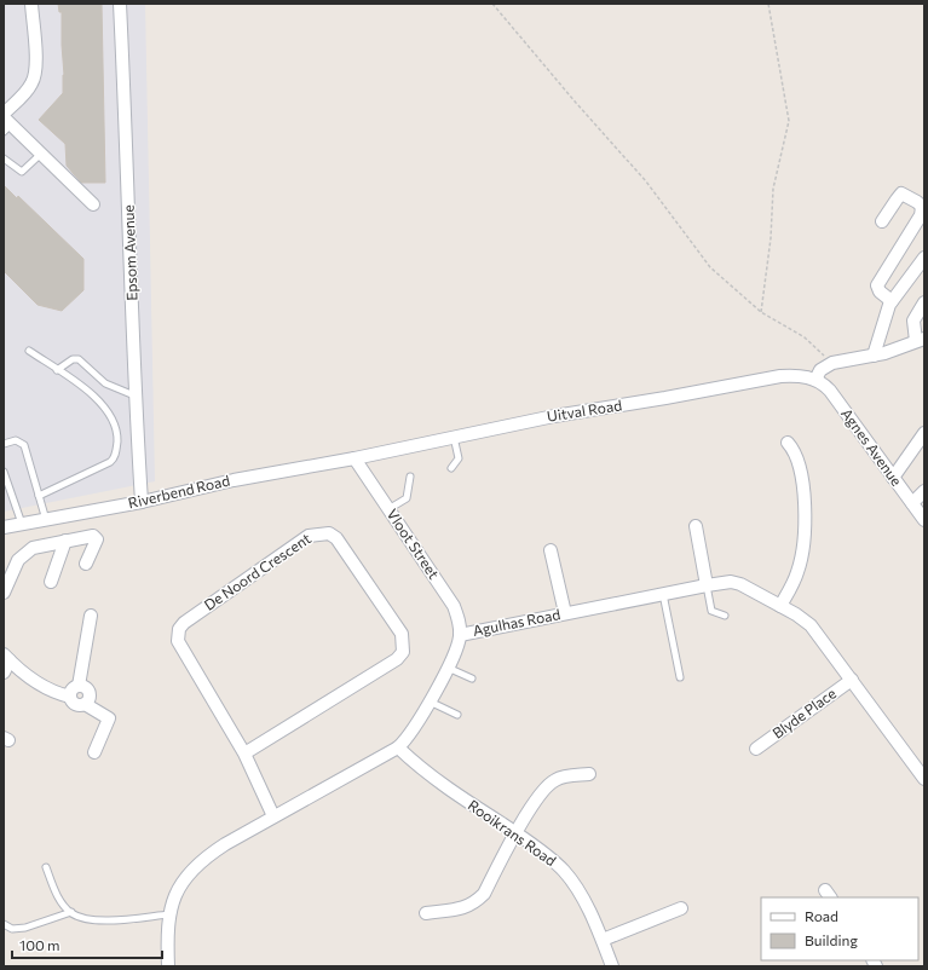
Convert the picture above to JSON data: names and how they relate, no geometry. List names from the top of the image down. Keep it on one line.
{"streets":{"street":["Epsom Avenue","Uitval Road","Agnes Avenue","Riverbend Road","Vloot Street","De Noord Crescent","Agulhas Road","Blyde Place","Rooikrans Road"]},"crossings":[["Epsom Avenue","Riverbend Road"],["Uitval Road","Agnes Avenue"],["Uitval Road","Riverbend Road"],["Uitval Road","Vloot Street"],["Riverbend Road","Vloot Street"],["Vloot Street","Agulhas Road"],["De Noord Crescent","Agulhas Road"],["Agulhas Road","Blyde Place"],["Agulhas Road","Rooikrans Road"]],"legend":["Road","Building"],"scale_bar":"100 m"}
